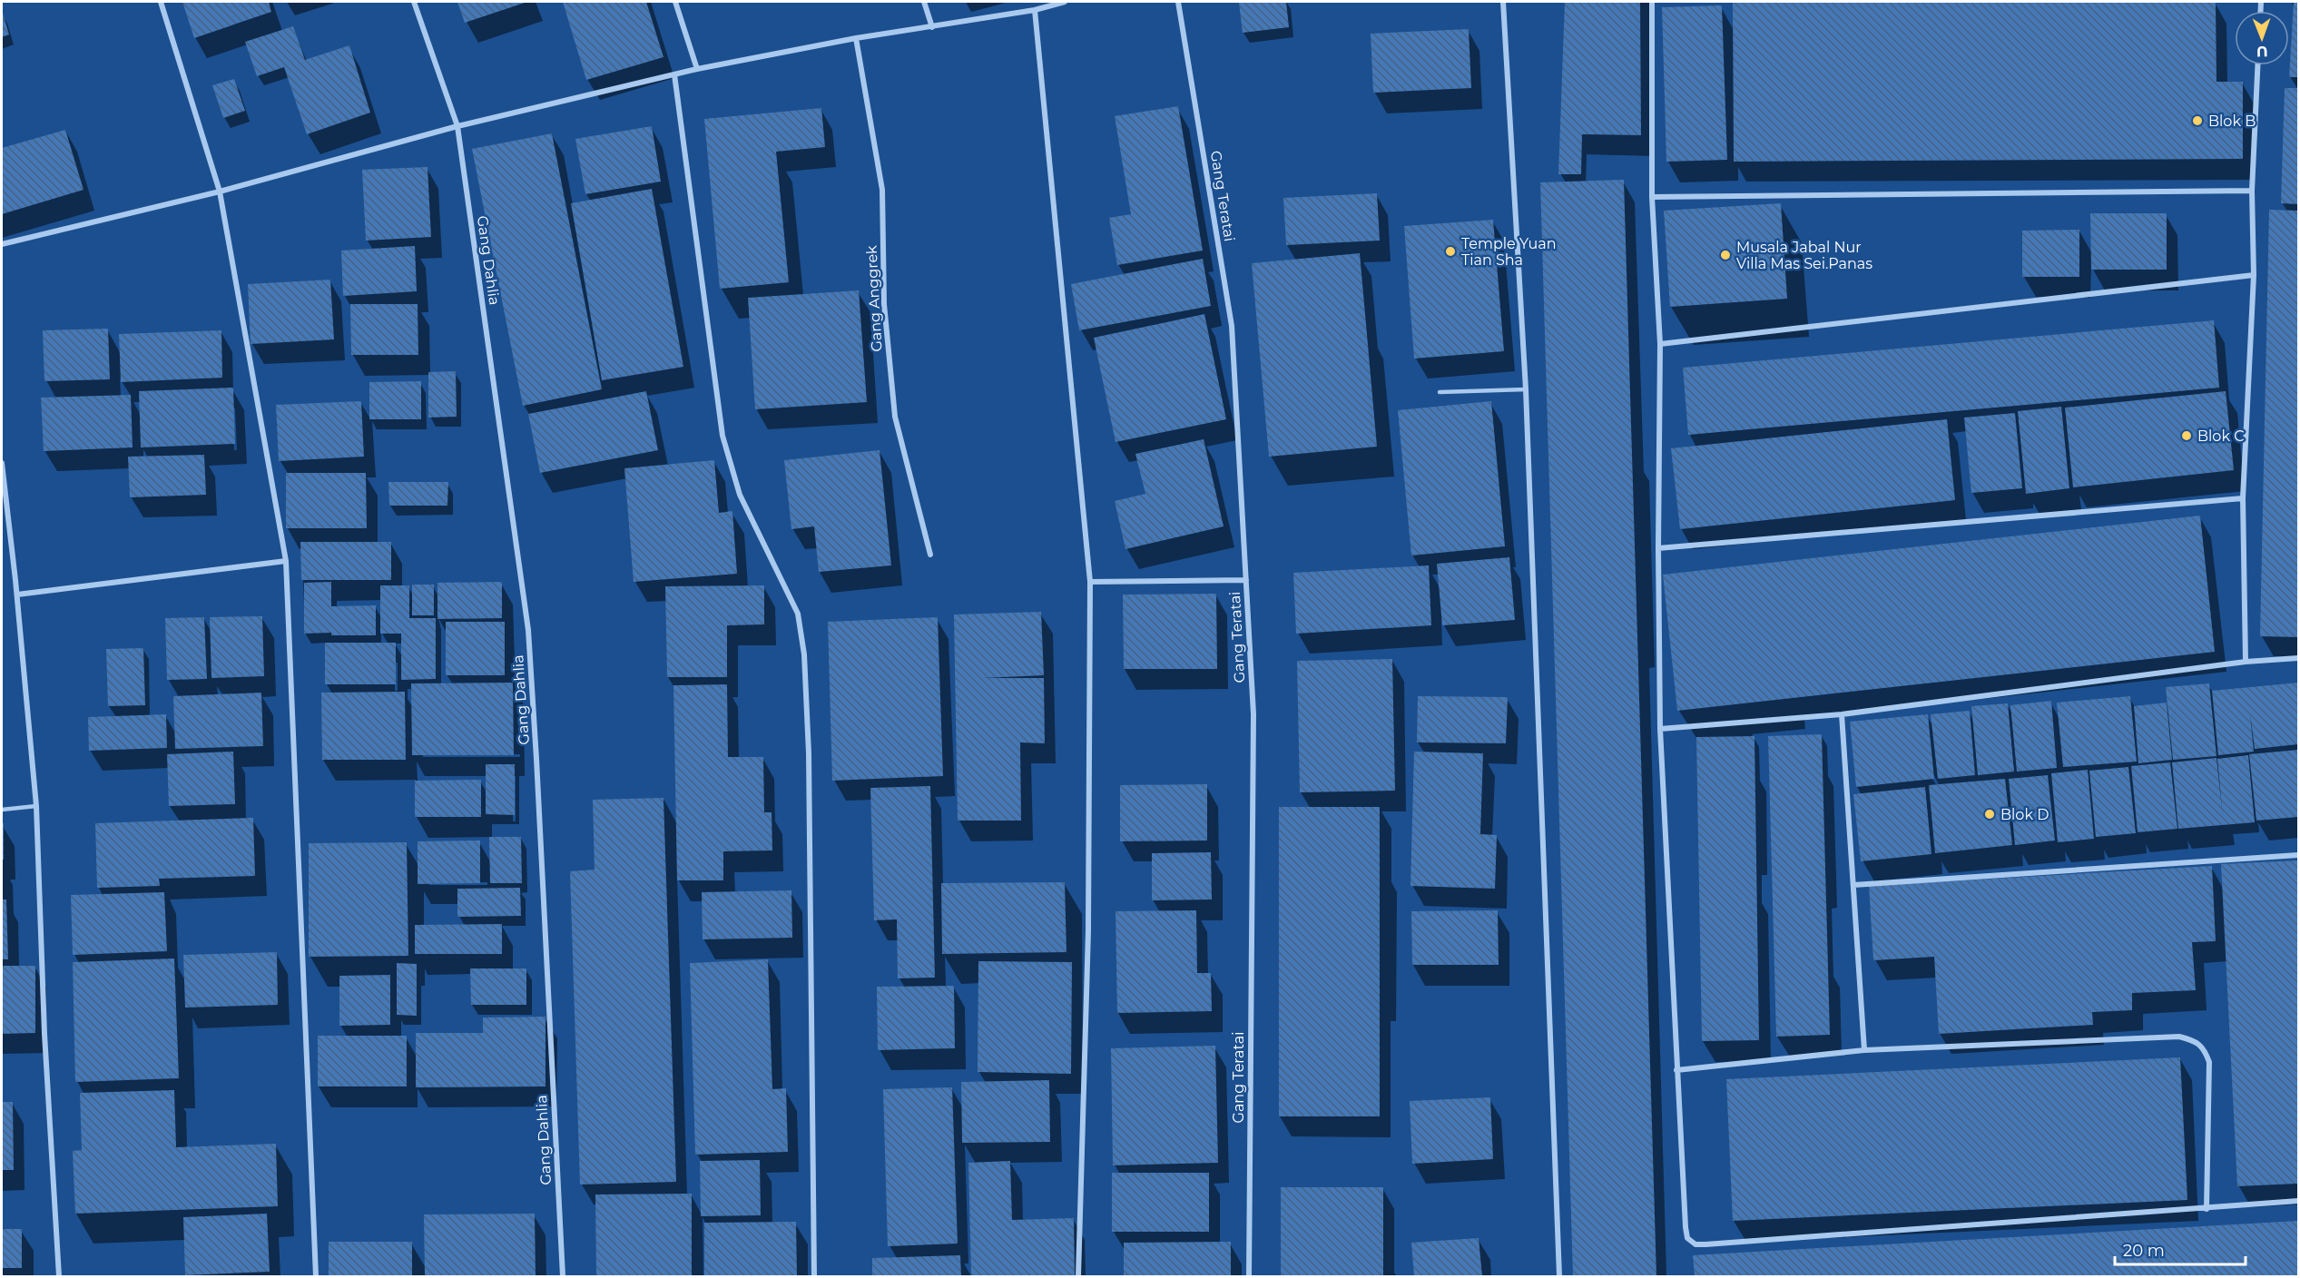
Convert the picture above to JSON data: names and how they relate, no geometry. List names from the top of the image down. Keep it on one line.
{"streets":{"street":["Gang Teratai","Gang Dahlia","Gang Anggrek"]},"places":["Blok B","Temple Yuan Tian Sha","Musala Jabal Nur Villa Mas Sei.Panas","Blok C","Blok D"],"scale_bar":"20 m","north":"bottom"}
